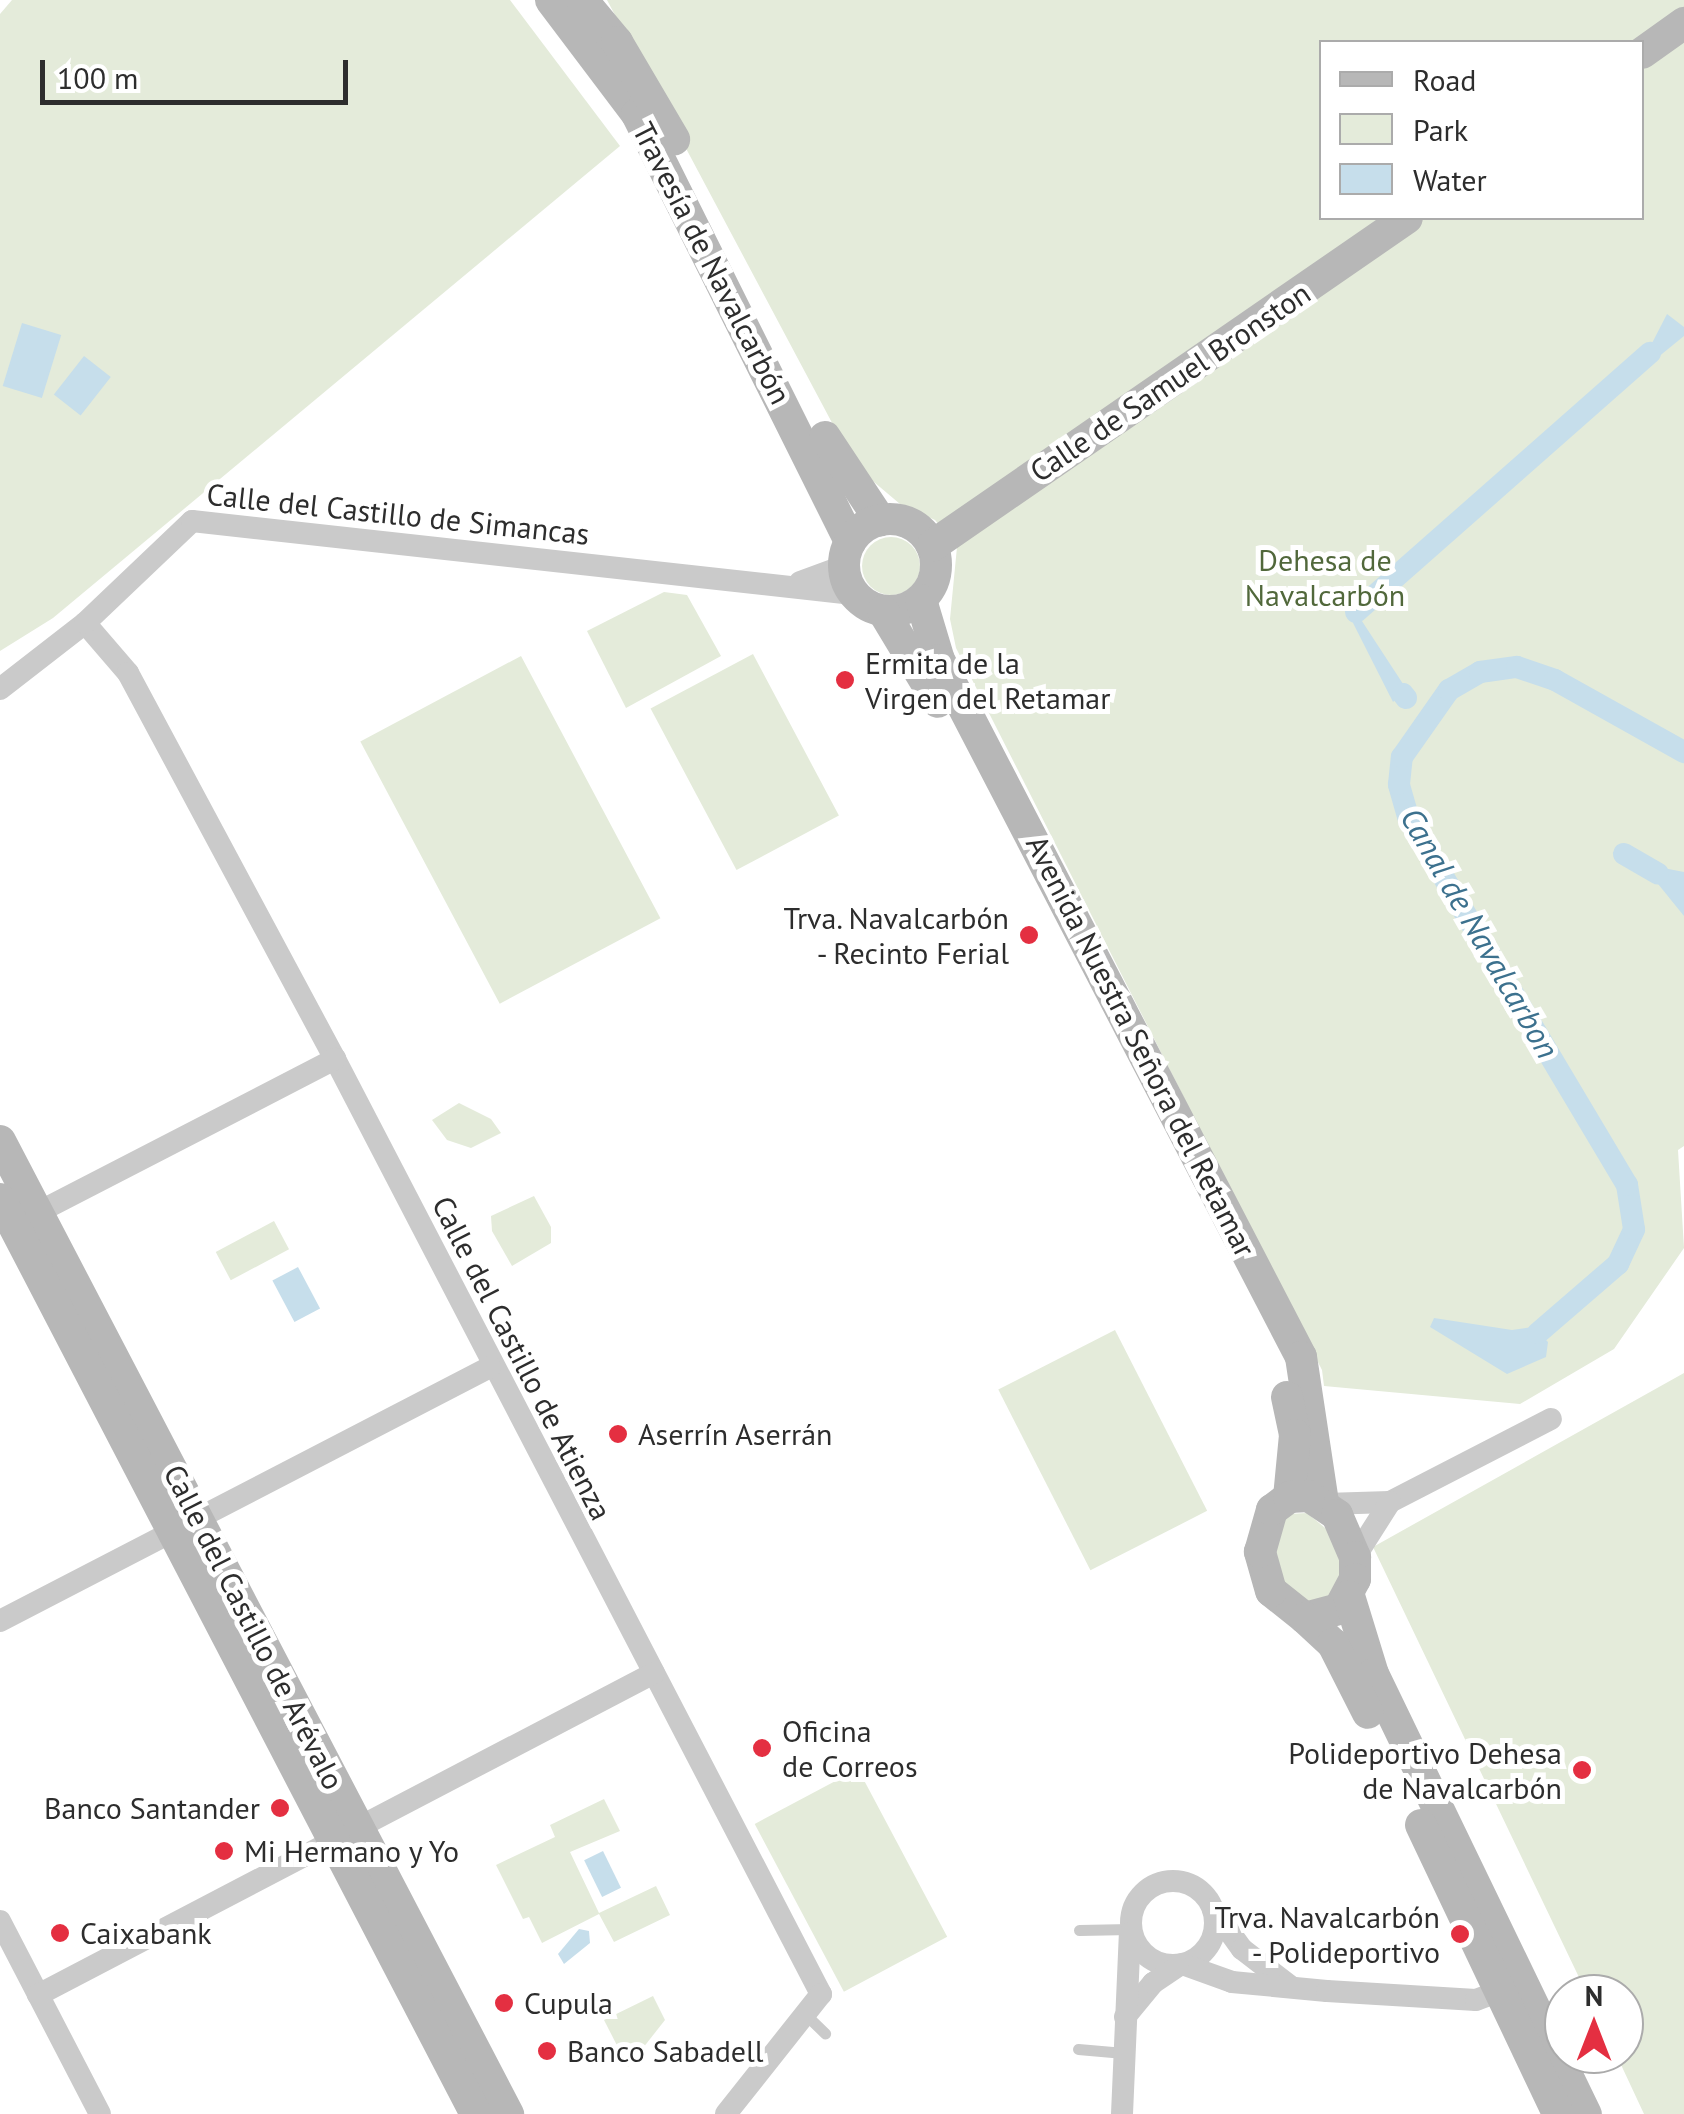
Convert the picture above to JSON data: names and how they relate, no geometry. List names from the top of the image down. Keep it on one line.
{"streets":{"street":["Travesía de Navalcarbón","Calle de Samuel Bronston","Calle del Castillo de Simancas","Avenida Nuestra Señora del Retamar","Calle del Castillo de Atienza","Calle del Castillo de Arévalo"]},"crossings":[["Travesía de Navalcarbón","Calle de Samuel Bronston"],["Travesía de Navalcarbón","Calle del Castillo de Simancas"],["Travesía de Navalcarbón","Avenida Nuestra Señora del Retamar"],["Calle de Samuel Bronston","Calle del Castillo de Simancas"],["Calle de Samuel Bronston","Avenida Nuestra Señora del Retamar"],["Calle del Castillo de Simancas","Avenida Nuestra Señora del Retamar"],["Calle del Castillo de Simancas","Calle del Castillo de Atienza"]],"water":["Canal de Navalcarbon"],"parks":["Dehesa de Navalcarbón"],"places":["Ermita de la Virgen del Retamar","Trva. Navalcarbón - Recinto Ferial","Aserrín Aserrán","Oficina de Correos","Polideportivo Dehesa de Navalcarbón","Banco Santander","Mi Hermano y Yo","Caixabank","Trva. Navalcarbón - Polideportivo","Cupula","Banco Sabadell"],"legend":["Road","Park","Water"],"scale_bar":"100 m","north":"top"}
